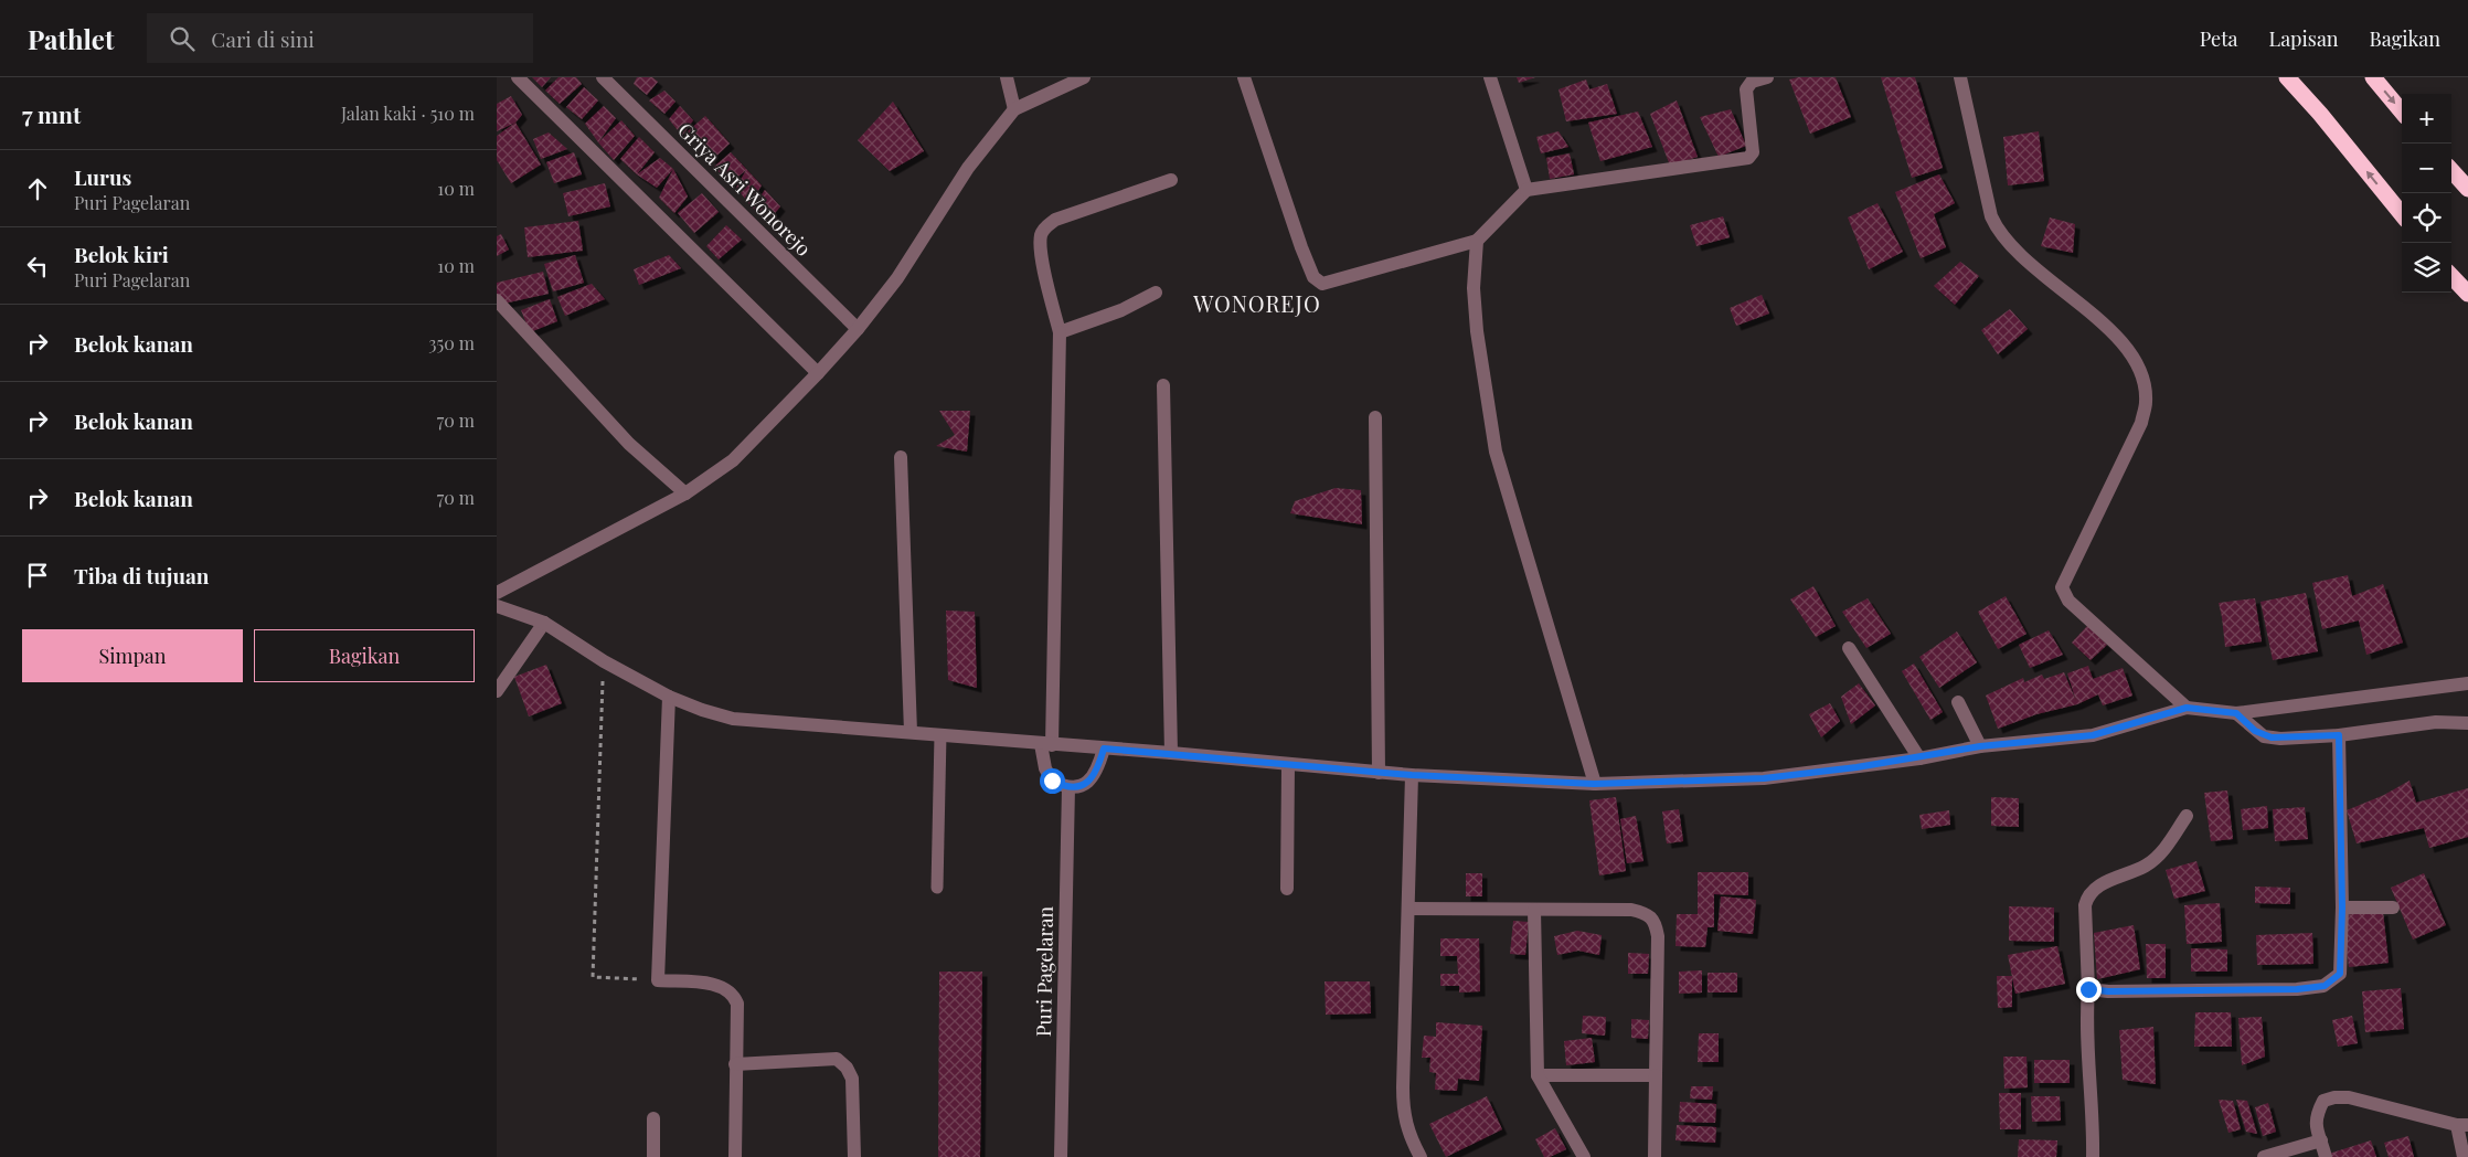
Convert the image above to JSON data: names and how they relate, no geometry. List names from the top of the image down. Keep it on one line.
{"streets":{"street":["Griya Asri Wonorejo","Puri Pagelaran"]},"districts":["WONOREJO"],"page":{"header":"Pathlet","search":"Cari di sini","nav":["Peta","Lapisan","Bagikan"],"heading":["7 mnt","Jalan kaki · 510 m"],"map_buttons":["+","−"],"list":[["Lurus","Puri Pagelaran","10 m"],["Belok kiri","Puri Pagelaran","10 m"],["Belok kanan","350 m"],["Belok kanan","70 m"],["Belok kanan","70 m"],"Tiba di tujuan"],"buttons":["Simpan","Bagikan"]}}
